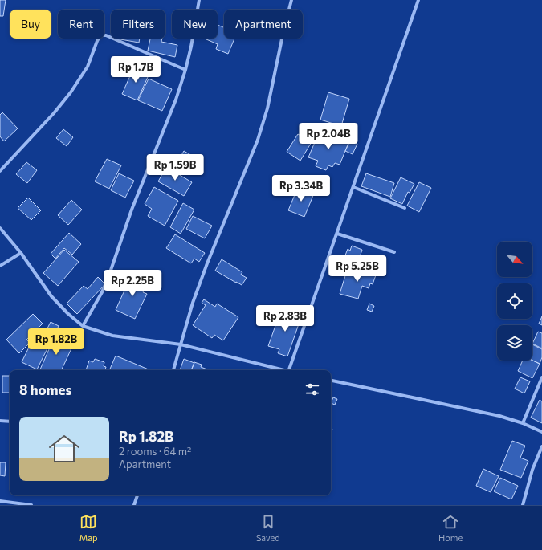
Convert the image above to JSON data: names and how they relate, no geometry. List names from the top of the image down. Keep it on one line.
{"north":"bottom right","page":{"chip":["Buy","Rent","Filters","New","Apartment"],"price":["Rp 1.7B","Rp 2.04B","Rp 1.59B","Rp 3.34B","Rp 5.25B","Rp 2.25B","Rp 2.83B","Rp 1.82B"],"heading":"8 homes","list":[{"name":"Rp 1.82B","note":"2 rooms · 64 m² · Apartment"}],"tabs":["Map","Saved","Home"]}}
